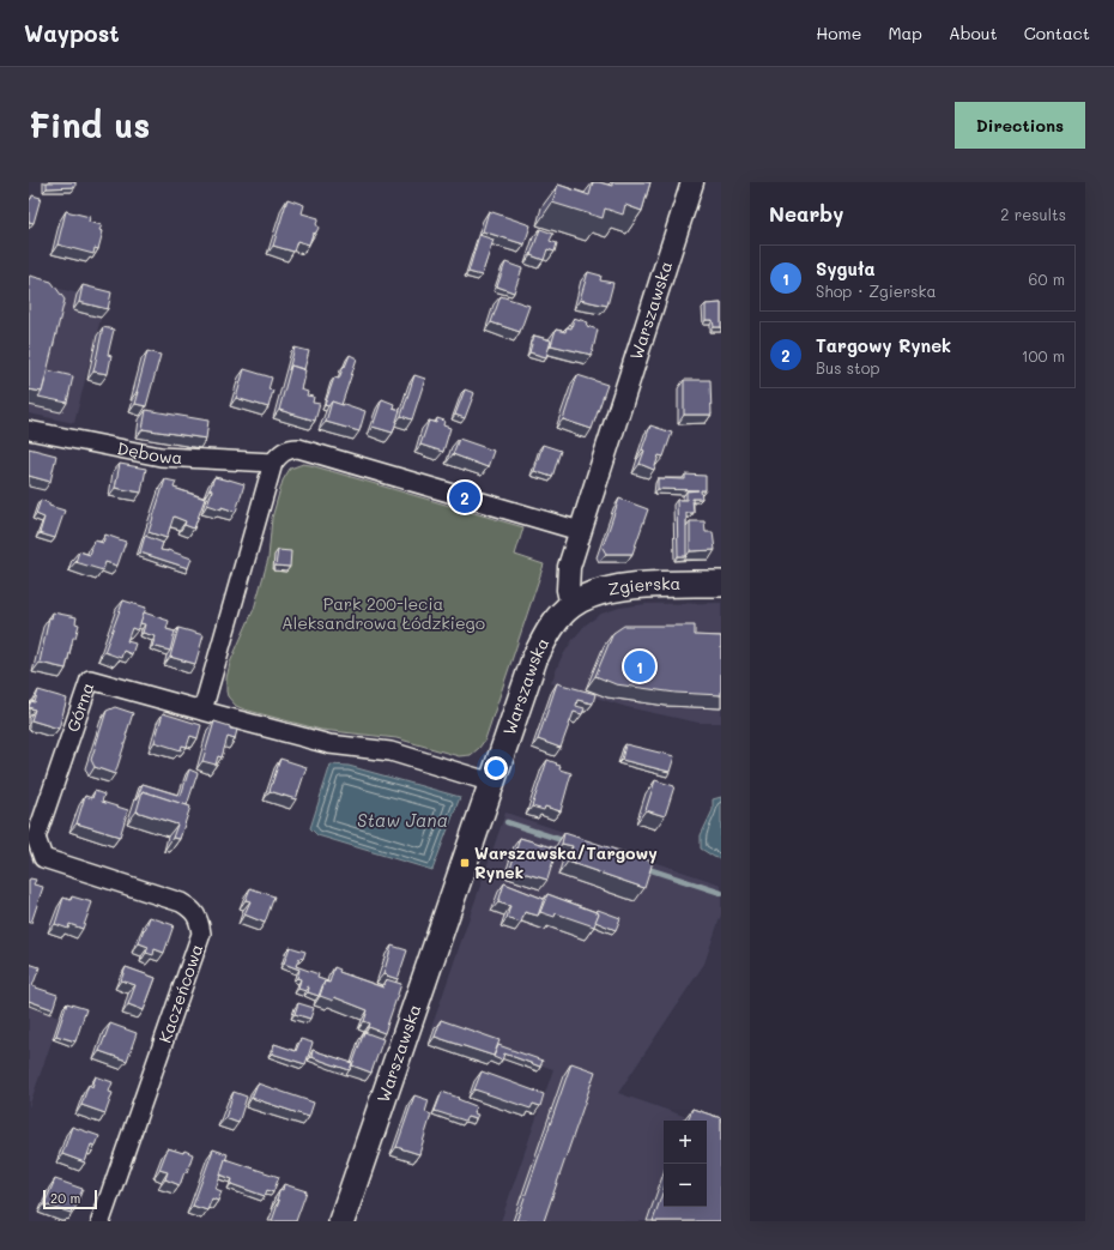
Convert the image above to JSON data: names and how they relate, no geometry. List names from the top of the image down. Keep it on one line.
{"streets":{"main road":["Warszawska","Zgierska"],"street":["Dębowa","Górna","Kaczeńcowa"]},"crossings":[["Warszawska","Zgierska"],["Górna","Kaczeńcowa"]],"water":["Staw Jana"],"parks":["Park 200-lecia Aleksandrowa Łódzkiego"],"places":{"transit":["Warszawska/Targowy Rynek"]},"scale_bar":"20 m","page":{"header":"Waypost","nav":["Home","Map","About","Contact"],"buttons":"Directions","title":"Find us","heading":["Nearby","2 results"],"list":[{"mark":"1","name":"Syguła","note":"Shop · Zgierska","value":"60 m"},{"mark":"2","name":"Targowy Rynek","note":"Bus stop","value":"100 m"}],"pins":["2","1"],"map_buttons":["+","−"],"scale":"20 m"}}
